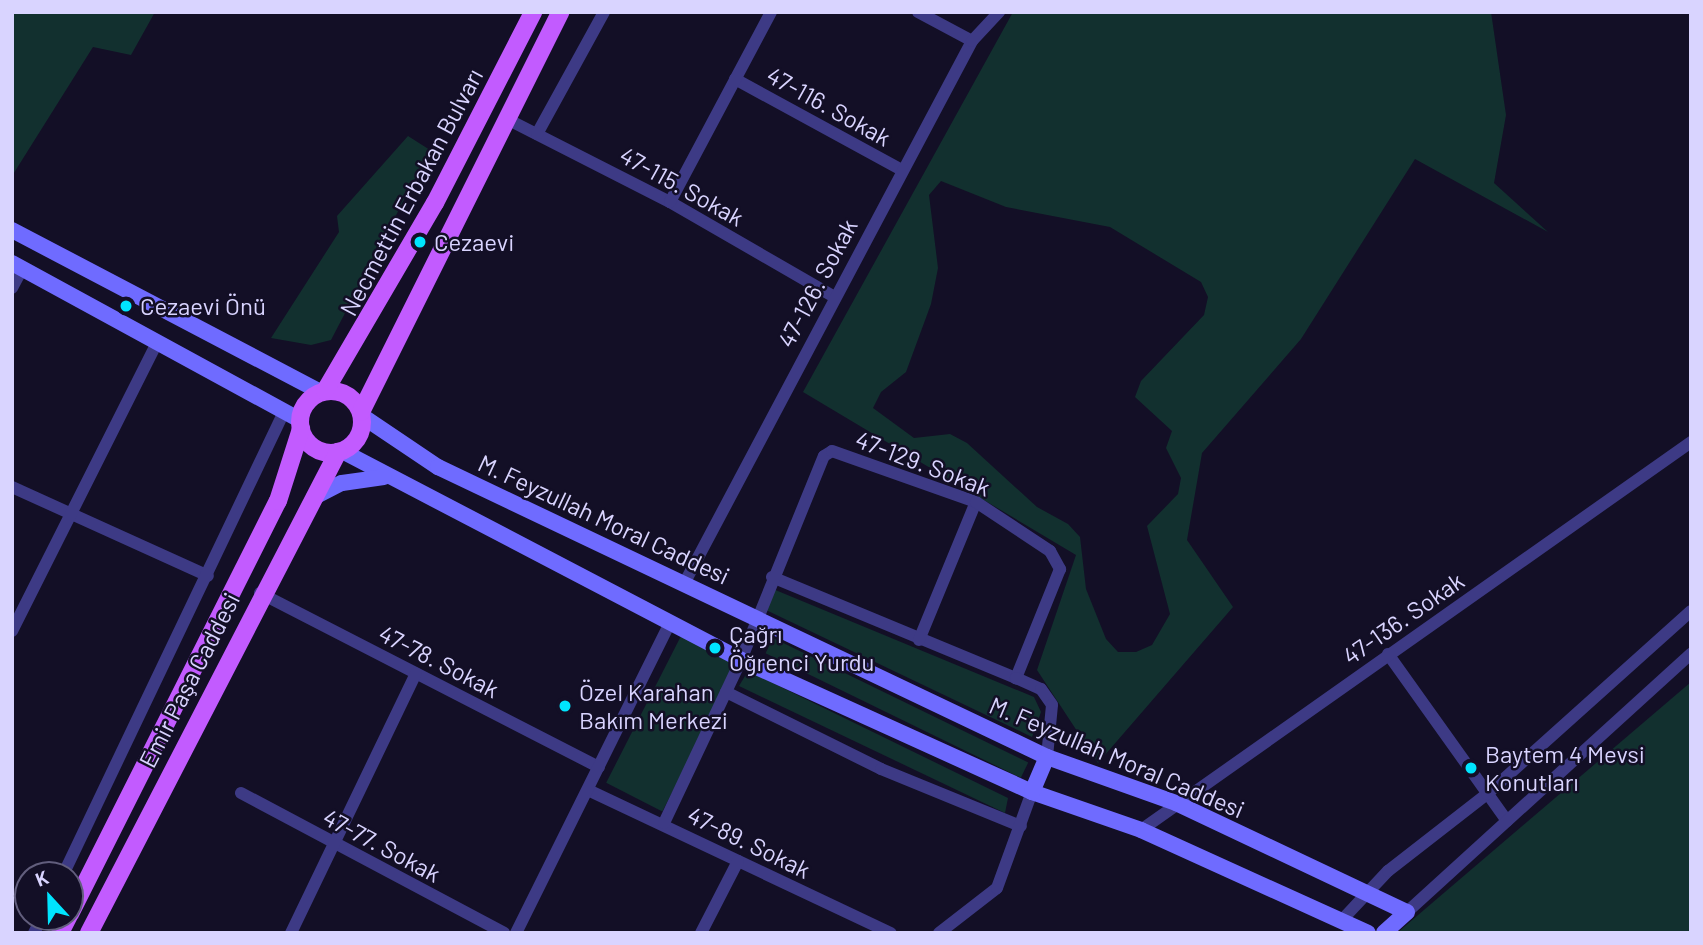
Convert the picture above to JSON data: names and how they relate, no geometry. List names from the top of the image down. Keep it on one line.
{"streets":{"main road":["Necmettin Erbakan Bulvarı","M. Feyzullah Moral Caddesi","Emir Paşa Caddesi"],"street":["47-116. Sokak","47-115. Sokak","47-126. Sokak","47-129. Sokak","47-136. Sokak","47-78. Sokak","47-89. Sokak","47-77. Sokak"]},"crossings":[["47-116. Sokak","47-126. Sokak"],["47-115. Sokak","Necmettin Erbakan Bulvarı"],["47-115. Sokak","47-126. Sokak"],["Necmettin Erbakan Bulvarı","M. Feyzullah Moral Caddesi"],["Necmettin Erbakan Bulvarı","Emir Paşa Caddesi"],["47-126. Sokak","M. Feyzullah Moral Caddesi"],["M. Feyzullah Moral Caddesi","47-136. Sokak"],["M. Feyzullah Moral Caddesi","Emir Paşa Caddesi"],["47-78. Sokak","Emir Paşa Caddesi"]],"places":["Cezaevi","Cezaevi Önü","Çağrı Öğrenci Yurdu","Özel Karahan Bakım Merkezi","Baytem 4 Mevsi Konutları"],"north":"top"}
